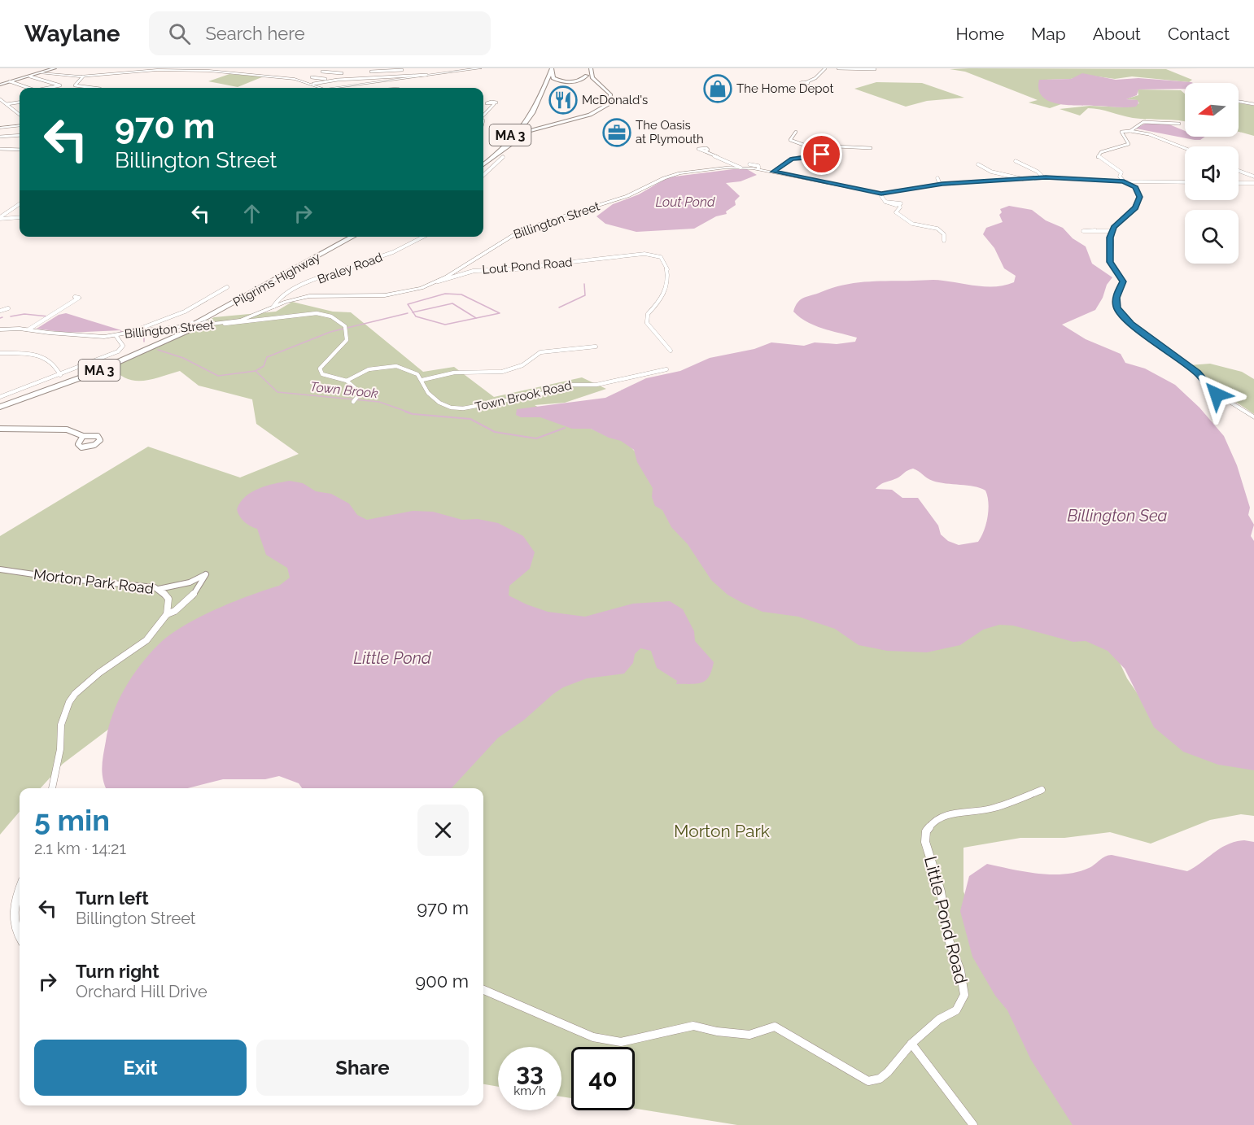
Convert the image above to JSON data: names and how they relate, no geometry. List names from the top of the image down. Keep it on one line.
{"streets":{"highway":["MA 3","Pilgrims Highway"],"street":["Billington Street","Lout Pond Road","Braley Road","Town Brook Road","Morton Park Road","Little Pond Road"]},"crossings":[["MA 3","Pilgrims Highway"],["Billington Street","Lout Pond Road"],["Billington Street","Braley Road"]],"water":["Lout Pond","Town Brook","Billington Sea","Little Pond"],"parks":["Morton Park"],"places":{"shop":["The Home Depot"],"restaurant":["McDonald's"],"office":["The Oasis at Plymouth"]},"north":"left","page":{"header":"Waylane","search":"Search here","nav":["Home","Map","About","Contact"],"turn":["970 m","Billington Street"],"heading":["5 min","2.1 km · 14:21"],"list":[{"name":"Turn left","note":"Billington Street","value":"970 m"},{"name":"Turn right","note":"Orchard Hill Drive","value":"900 m"}],"buttons":["Exit","Share"],"speed":"33 km/h","limit":"40"}}
